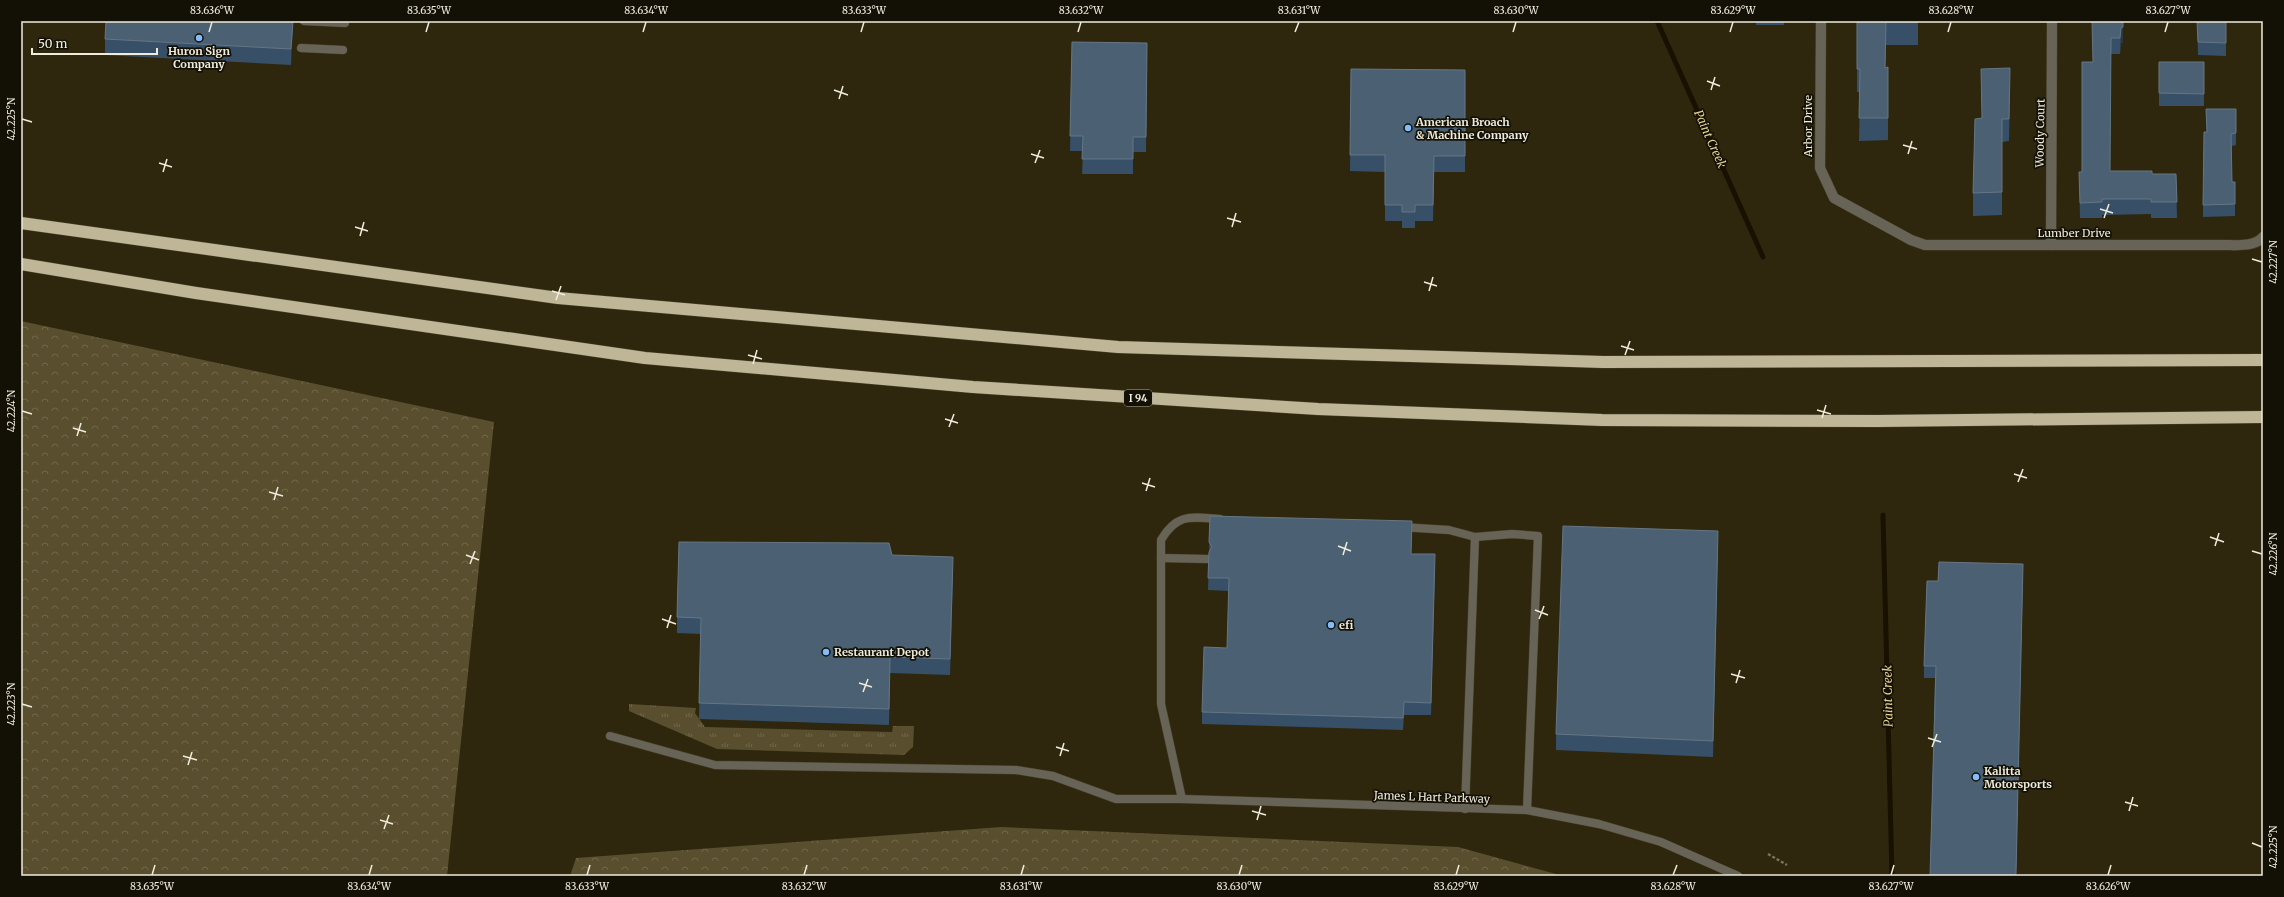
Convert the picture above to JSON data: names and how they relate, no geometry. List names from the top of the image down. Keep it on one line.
{"streets":{"highway":["I 94"],"street":["Arbor Drive","Woody Court","Lumber Drive"],"lane":["James L Hart Parkway"]},"crossings":[["Arbor Drive","Lumber Drive"],["Woody Court","Lumber Drive"]],"water":["Paint Creek"],"places":["Huron Sign Company","American Broach & Machine Company","efi","Restaurant Depot","Kalitta Motorsports"],"scale_bar":"50 m","coordinates":["83.636°W","83.635°W","83.634°W","83.633°W","83.632°W","83.631°W","83.630°W","83.629°W","83.628°W","83.627°W","42.225°N","42.227°N","42.224°N","42.226°N","42.223°N","83.626°W"]}
